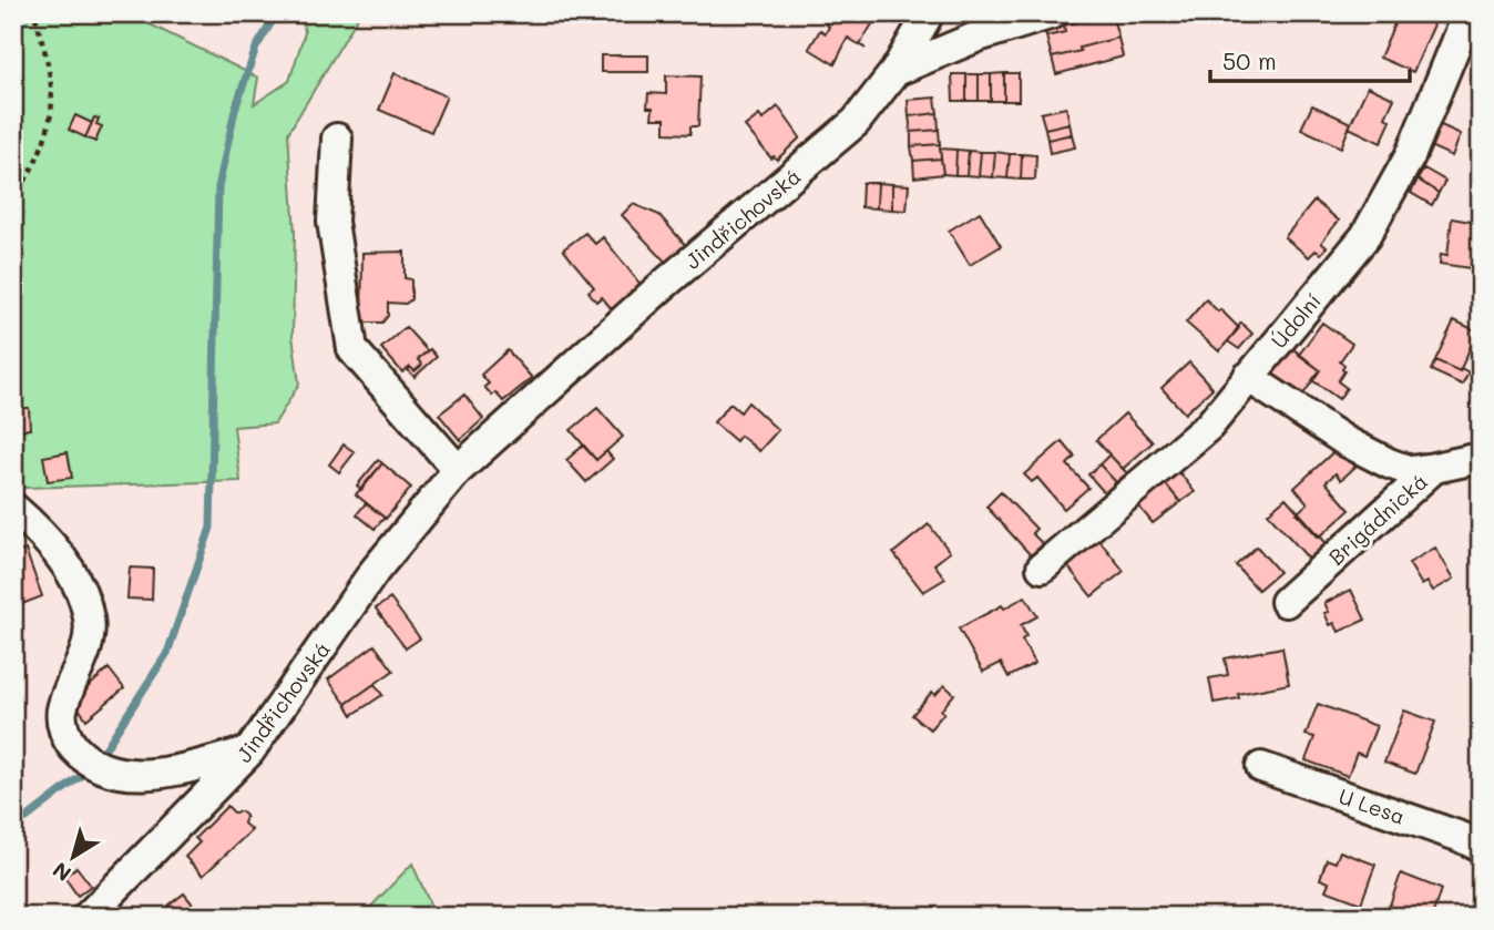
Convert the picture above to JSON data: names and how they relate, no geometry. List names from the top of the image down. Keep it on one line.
{"streets":{"street":["Jindřichovská","Údolní","Brigádnická","U Lesa"]},"scale_bar":"50 m","north":"bottom left"}
